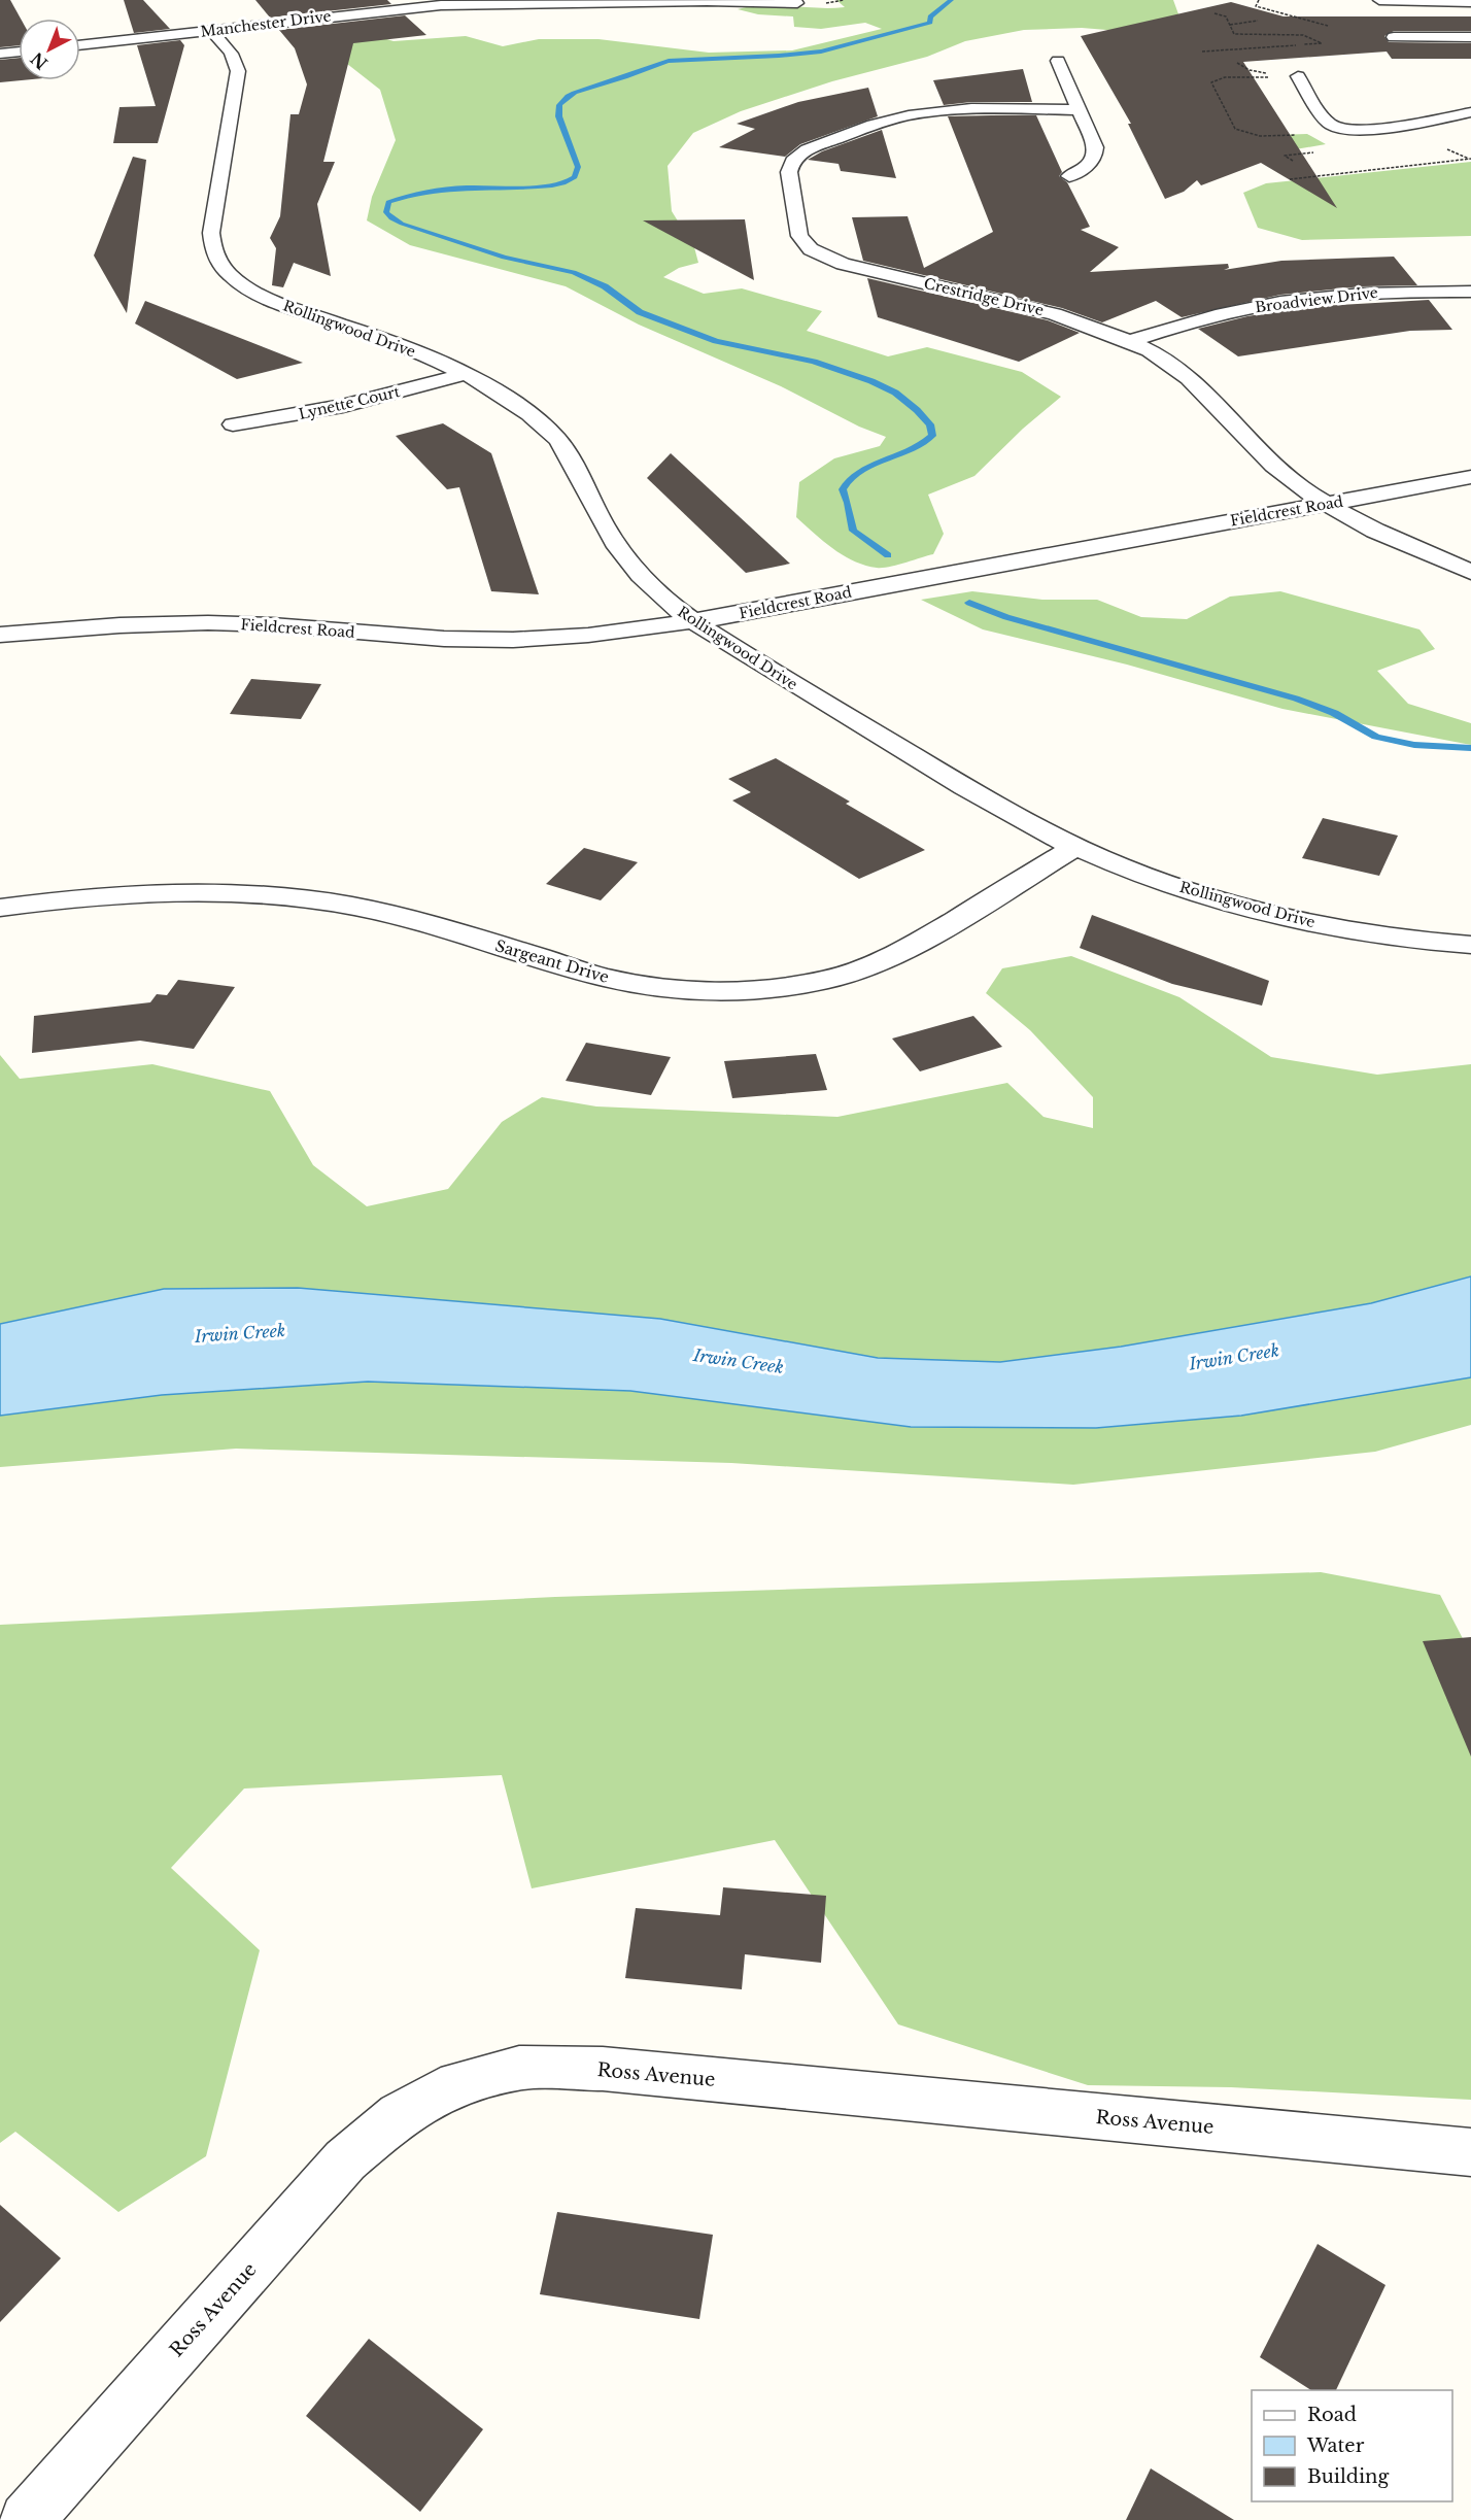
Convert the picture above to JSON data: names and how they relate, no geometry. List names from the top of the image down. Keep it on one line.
{"streets":{"street":["Manchester Drive","Crestridge Drive","Broadview Drive","Rollingwood Drive","Lynette Court","Fieldcrest Road","Sargeant Drive","Ross Avenue"]},"crossings":[["Manchester Drive","Rollingwood Drive"],["Crestridge Drive","Broadview Drive"],["Crestridge Drive","Fieldcrest Road"],["Rollingwood Drive","Lynette Court"],["Rollingwood Drive","Fieldcrest Road"],["Rollingwood Drive","Sargeant Drive"]],"water":["Irwin Creek"],"legend":["Road","Water","Building"],"north":"bottom left"}
